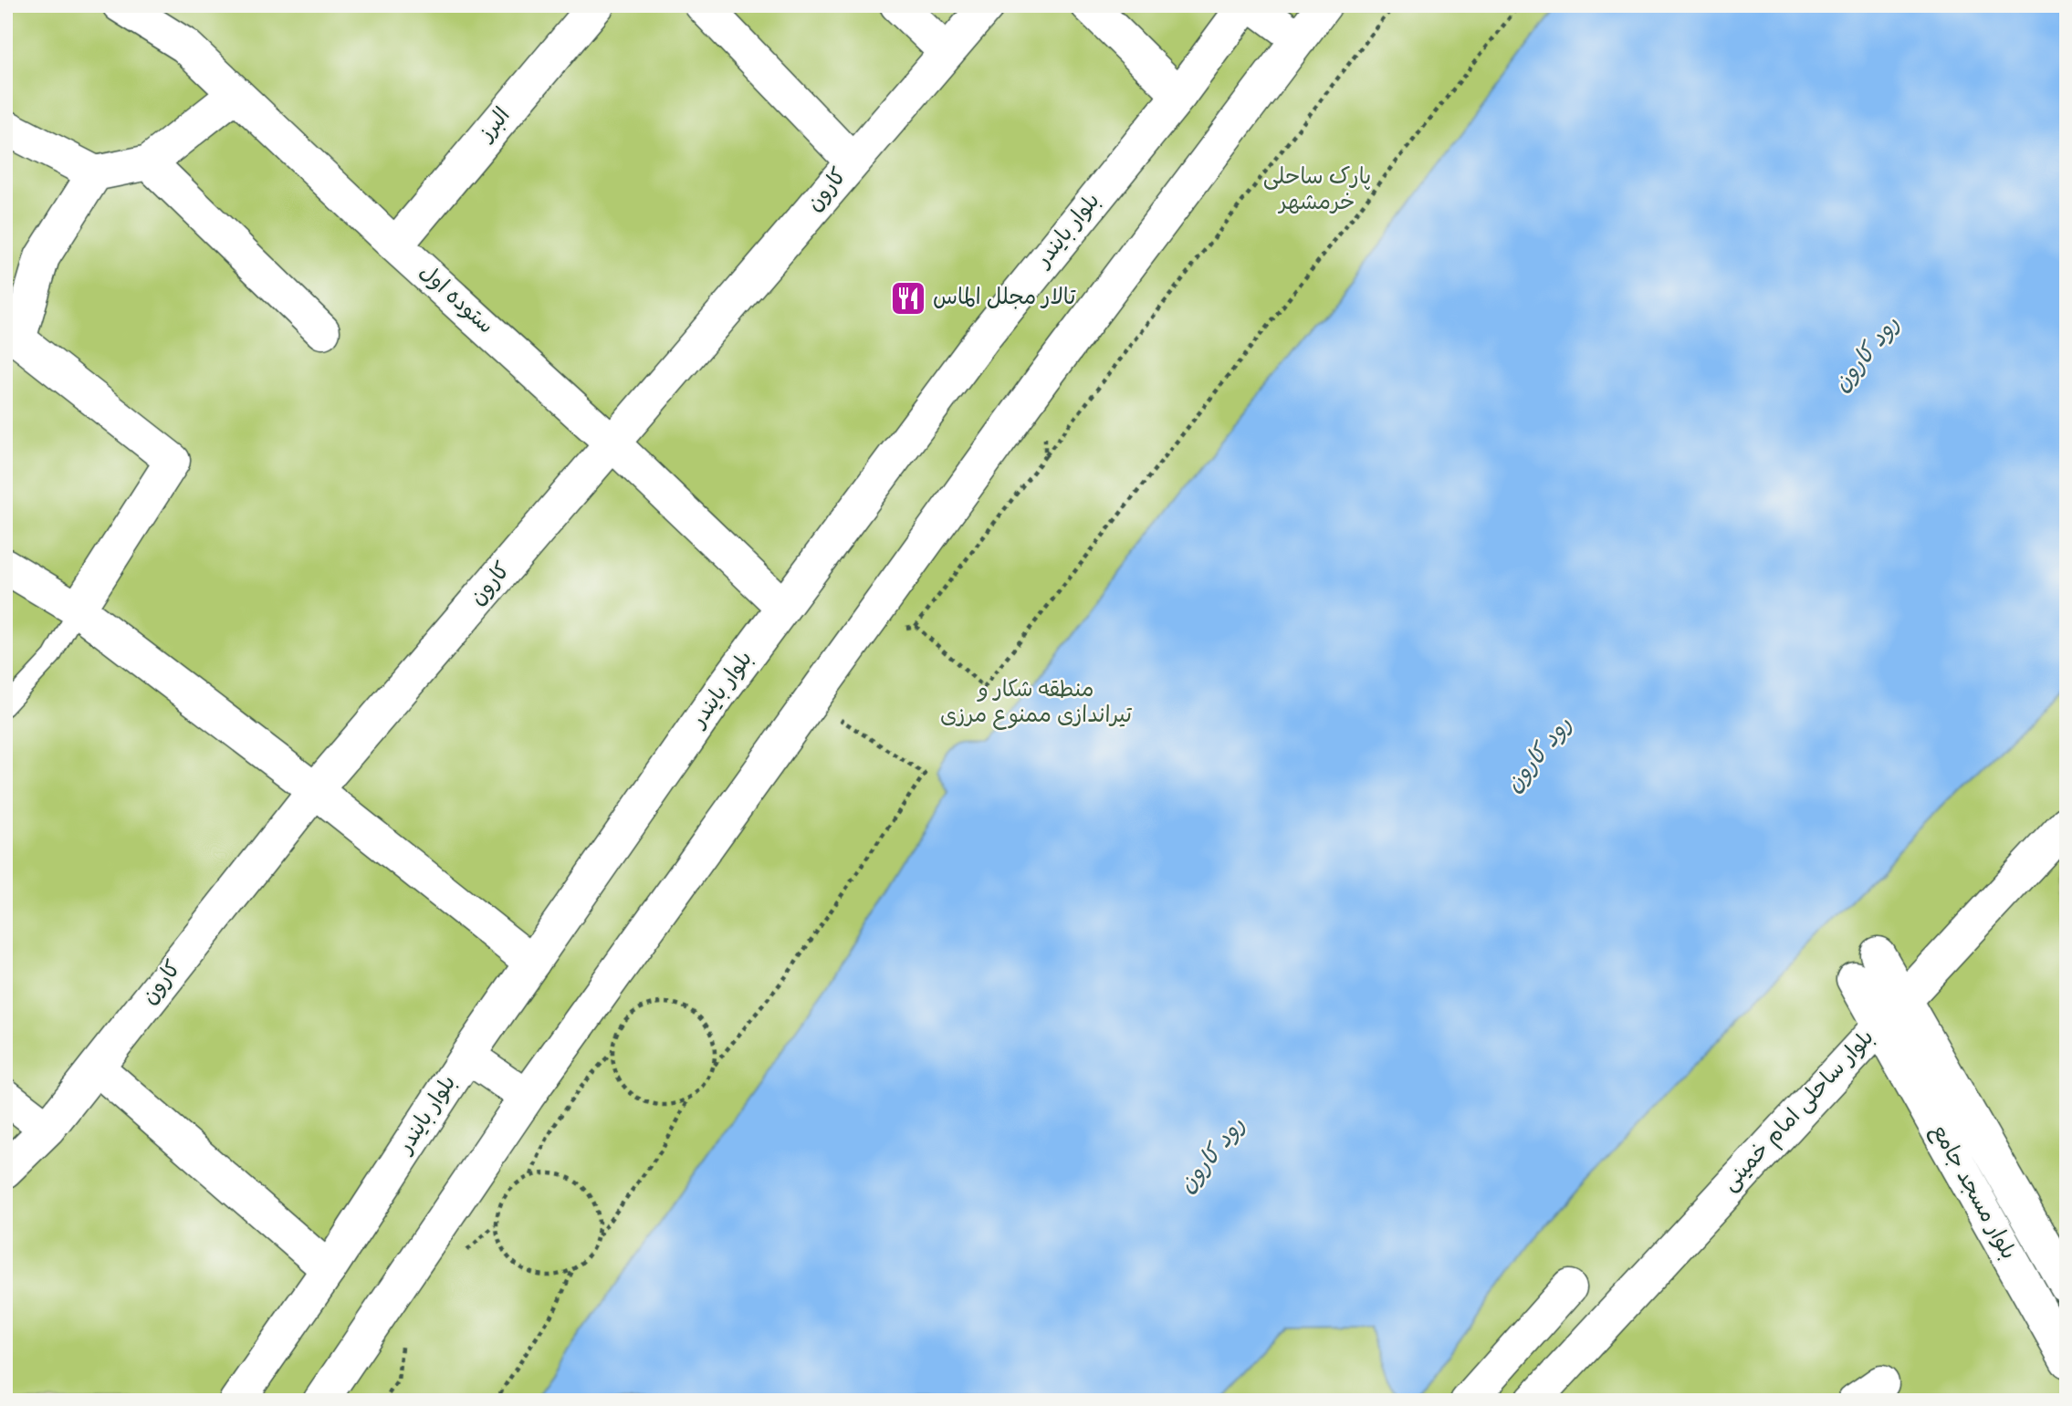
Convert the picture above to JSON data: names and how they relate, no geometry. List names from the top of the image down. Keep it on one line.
{"streets":{"street":["البرز","کارون","بلوار بایندر","ستوده اول","بلوار ساحلی امام خمینی","بلوار مسجد جامع"]},"crossings":[["البرز","ستوده اول"],["کارون","ستوده اول"],["بلوار بایندر","ستوده اول"],["بلوار ساحلی امام خمینی","بلوار مسجد جامع"]],"water":["رود کارون"],"parks":["پارک ساحلی خرمشهر","منطقه شکار و تیراندازی ممنوع مرزی"],"places":{"restaurant":["تالار مجلل الماس"]}}
